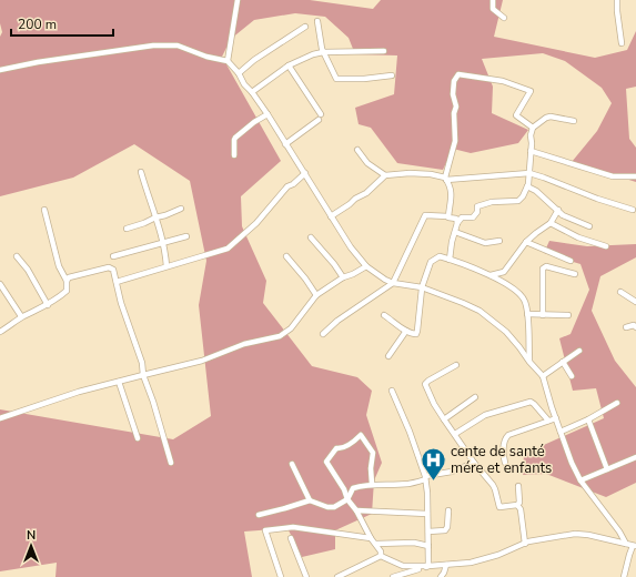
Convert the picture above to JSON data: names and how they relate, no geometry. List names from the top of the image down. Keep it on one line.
{"places":{"hospital":["cente de santé mére et enfants"]},"scale_bar":"200 m","north":"top"}
